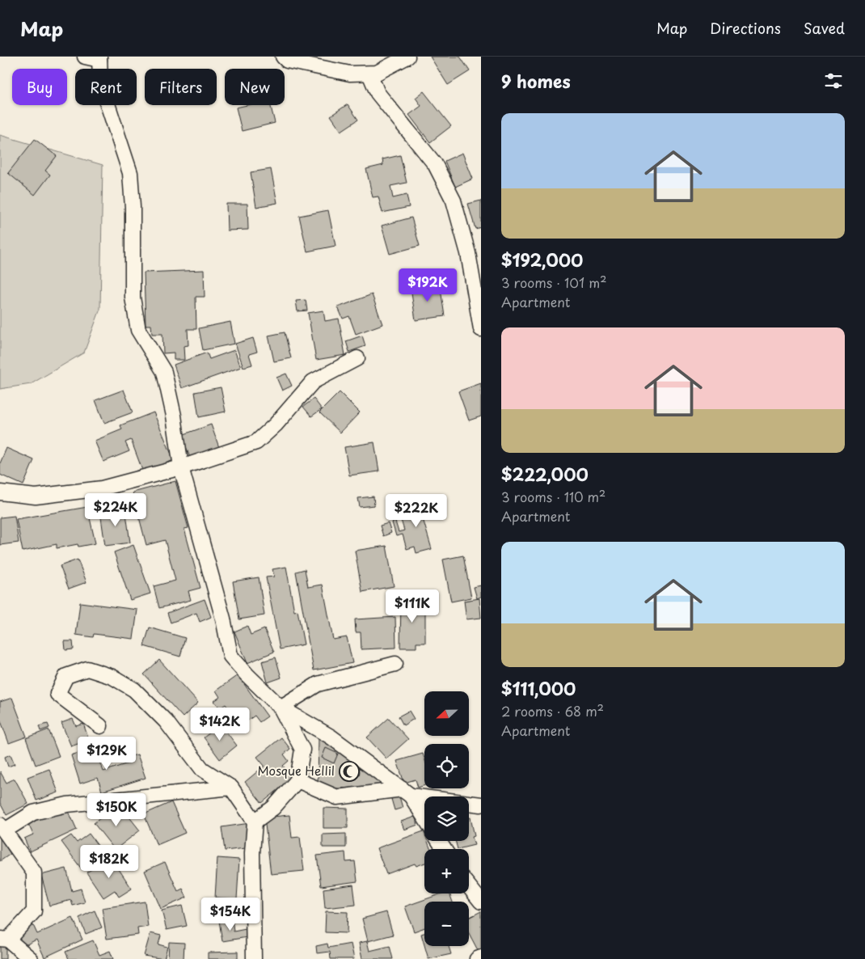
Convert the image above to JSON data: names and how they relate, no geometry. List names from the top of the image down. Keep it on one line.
{"places":{"mosque":["Mosque Hellil"]},"north":"left","page":{"header":"Map","nav":["Map","Directions","Saved"],"heading":"9 homes","chip":["Buy","Rent","Filters","New"],"list":[{"name":"$192,000","note":"3 rooms · 101 m² · Apartment"},{"name":"$222,000","note":"3 rooms · 110 m² · Apartment"},{"name":"$111,000","note":"2 rooms · 68 m² · Apartment"}],"price":["$192K","$224K","$222K","$111K","$142K","$129K","$150K","$182K","$154K"],"map_buttons":["+","−"]}}
